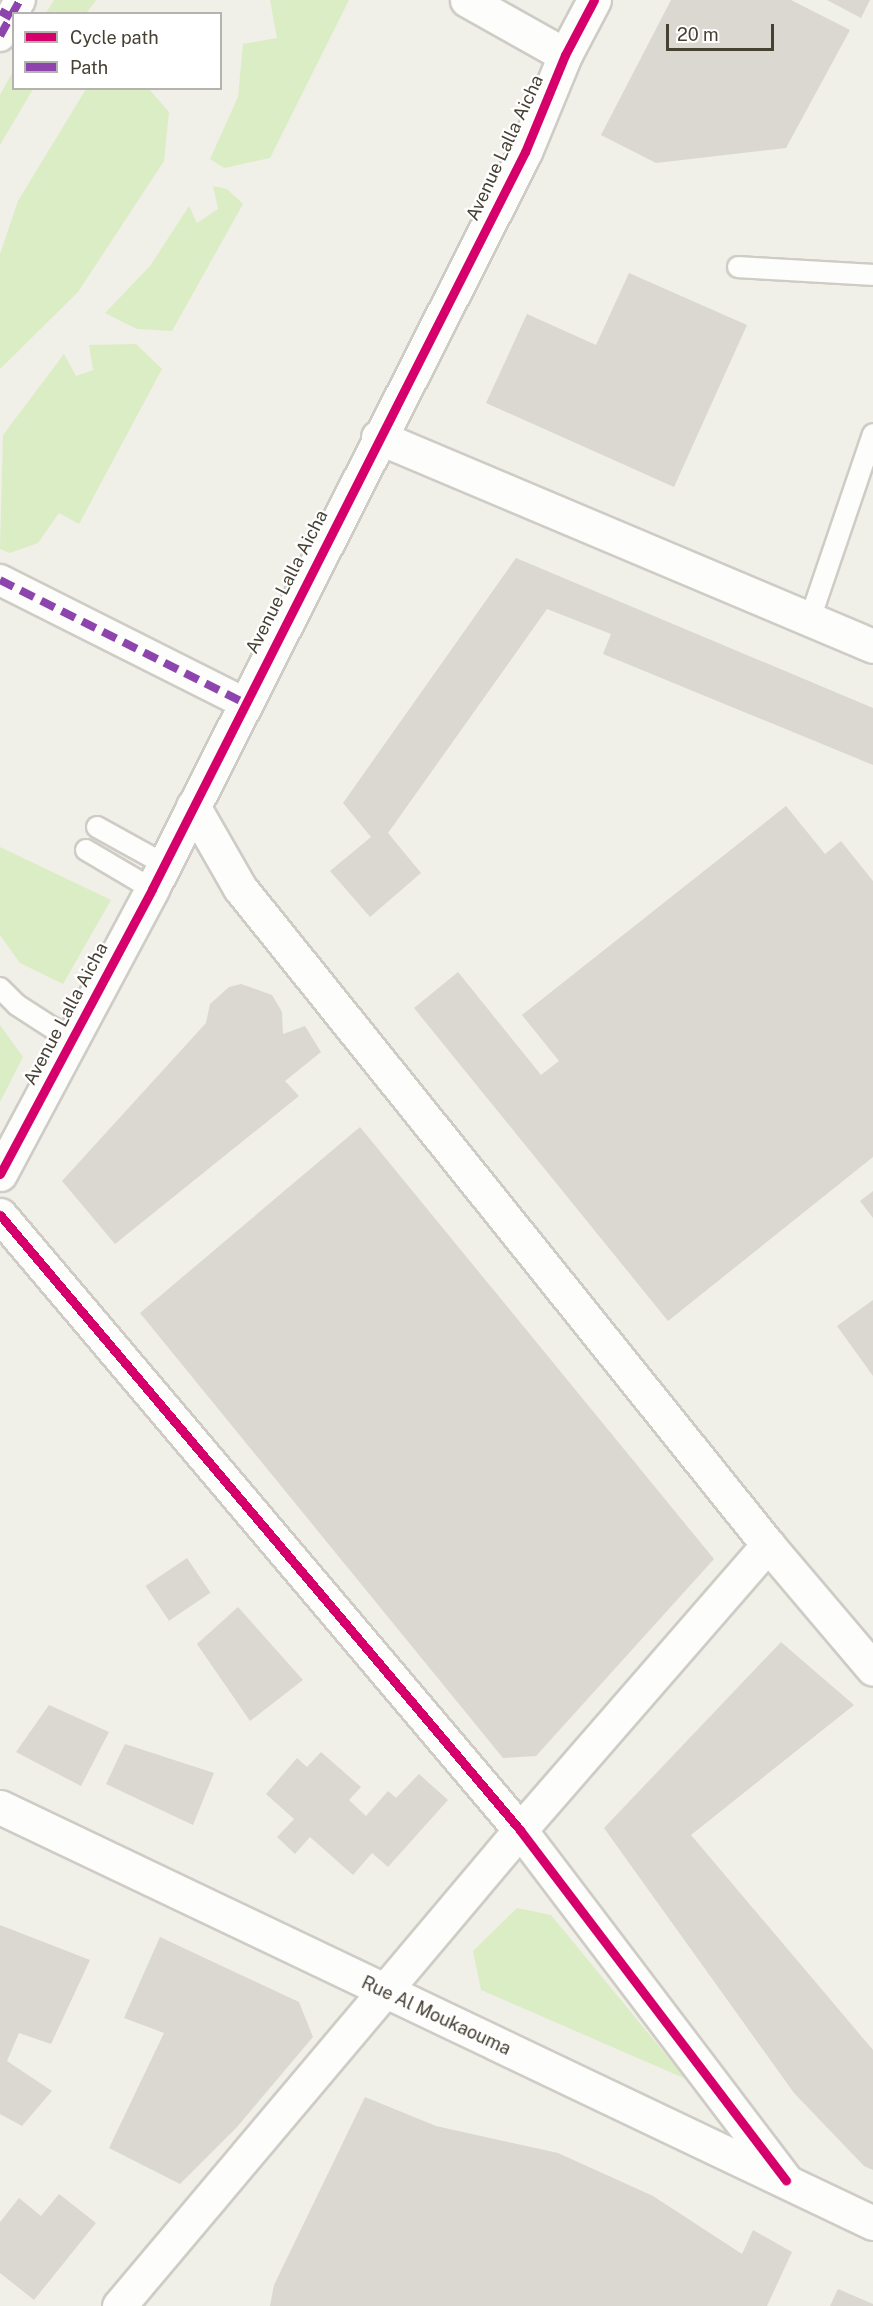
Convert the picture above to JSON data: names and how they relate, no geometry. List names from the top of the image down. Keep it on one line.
{"streets":{"street":["Avenue Lalla Aicha","Rue Al Moukaouma"]},"legend":["Cycle path","Path"],"scale_bar":"20 m"}
